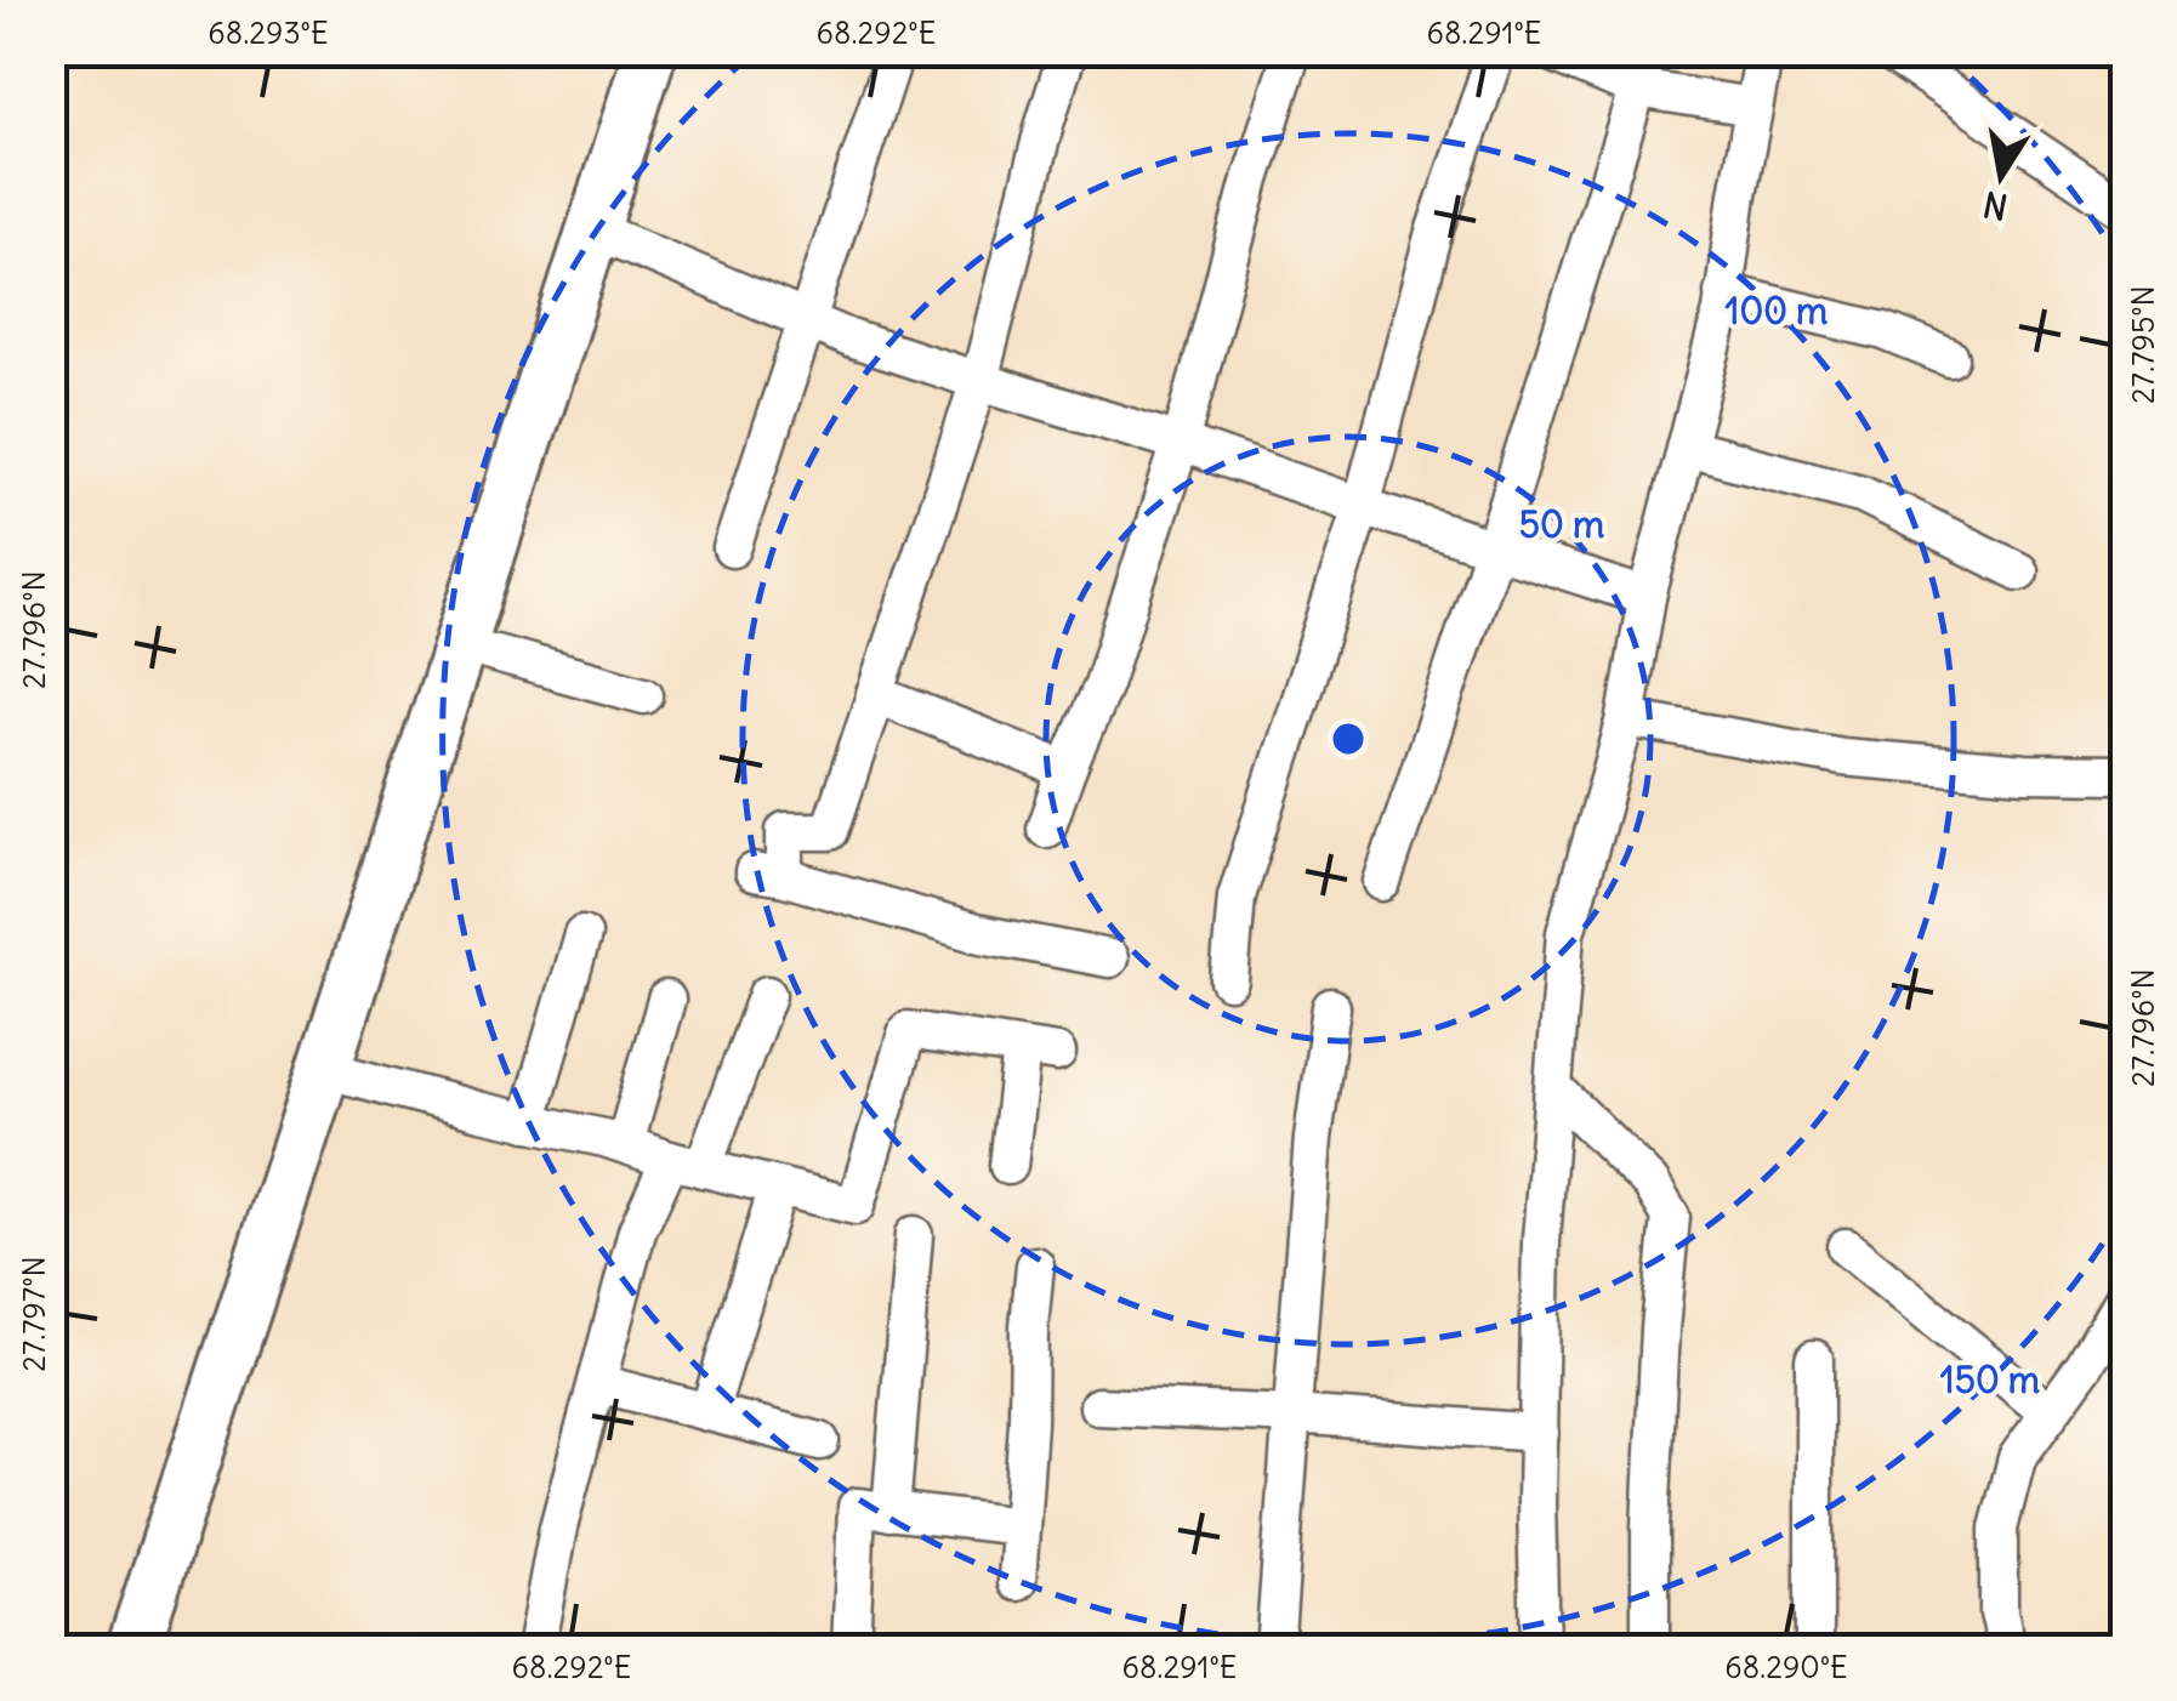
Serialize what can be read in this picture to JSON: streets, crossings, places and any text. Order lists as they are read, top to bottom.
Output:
{
  "north": "bottom",
  "coordinates": [
    "68.293°E",
    "68.292°E",
    "68.291°E",
    "27.795°N",
    "27.796°N",
    "27.797°N",
    "68.290°E"
  ],
  "rings": ["100 m", "50 m", "150 m"]
}
